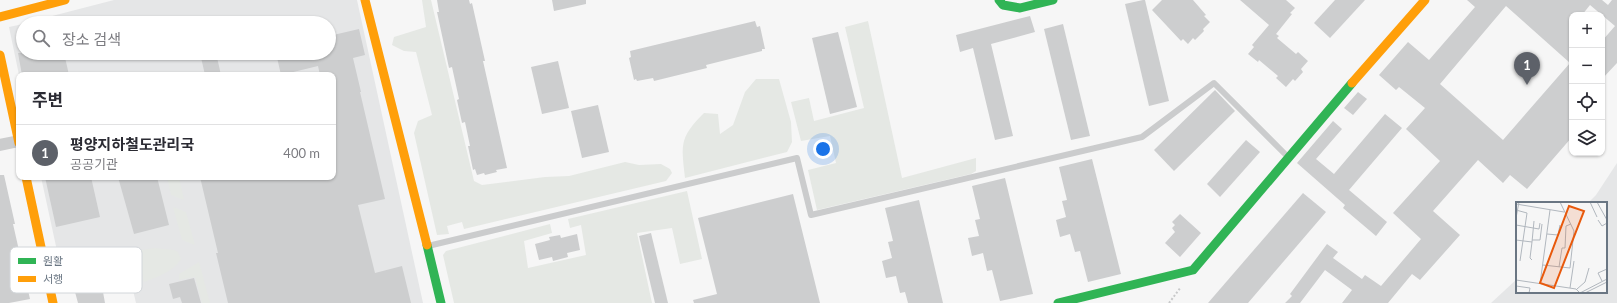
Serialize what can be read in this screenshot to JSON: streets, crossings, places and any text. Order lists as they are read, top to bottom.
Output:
{
  "legend": ["원활", "서행"],
  "page": {
    "map_buttons": ["+", "−"],
    "search": "장소 검색",
    "pins": "1",
    "heading": "주변",
    "list": [
      {
        "mark": "1",
        "name": "평양지하철도관리국",
        "note": "공공기관",
        "value": "400 m"
      }
    ]
  }
}
